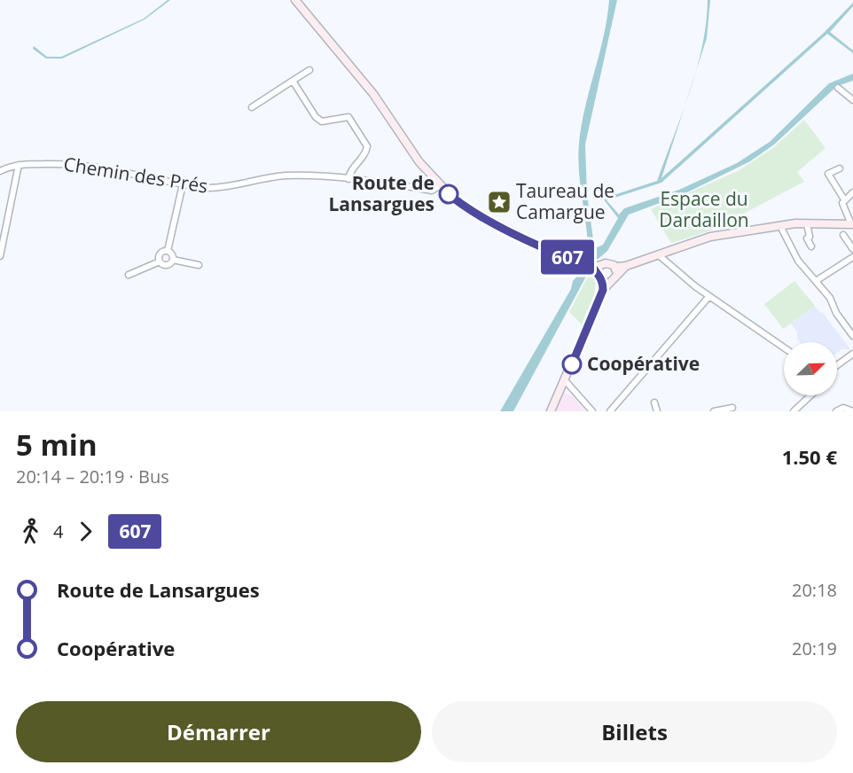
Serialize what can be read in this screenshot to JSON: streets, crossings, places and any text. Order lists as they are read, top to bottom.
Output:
{
  "streets": {
    "street": ["Chemin des Prés"]
  },
  "parks": ["Espace du Dardaillon"],
  "places": {
    "other": ["Route de Lansargues", "Coopérative"],
    "place": ["Taureau de Camargue"]
  },
  "lines": ["bus line 607"],
  "north": "top right",
  "page": {
    "on_map": "607",
    "heading": ["5 min", "20:14 – 20:19 · Bus", "1.50 €"],
    "legs": ["4", "607"],
    "list": [
      {
        "name": "Route de Lansargues",
        "value": "20:18"
      },
      {
        "name": "Coopérative",
        "value": "20:19"
      }
    ],
    "buttons": ["Démarrer", "Billets"]
  }
}
